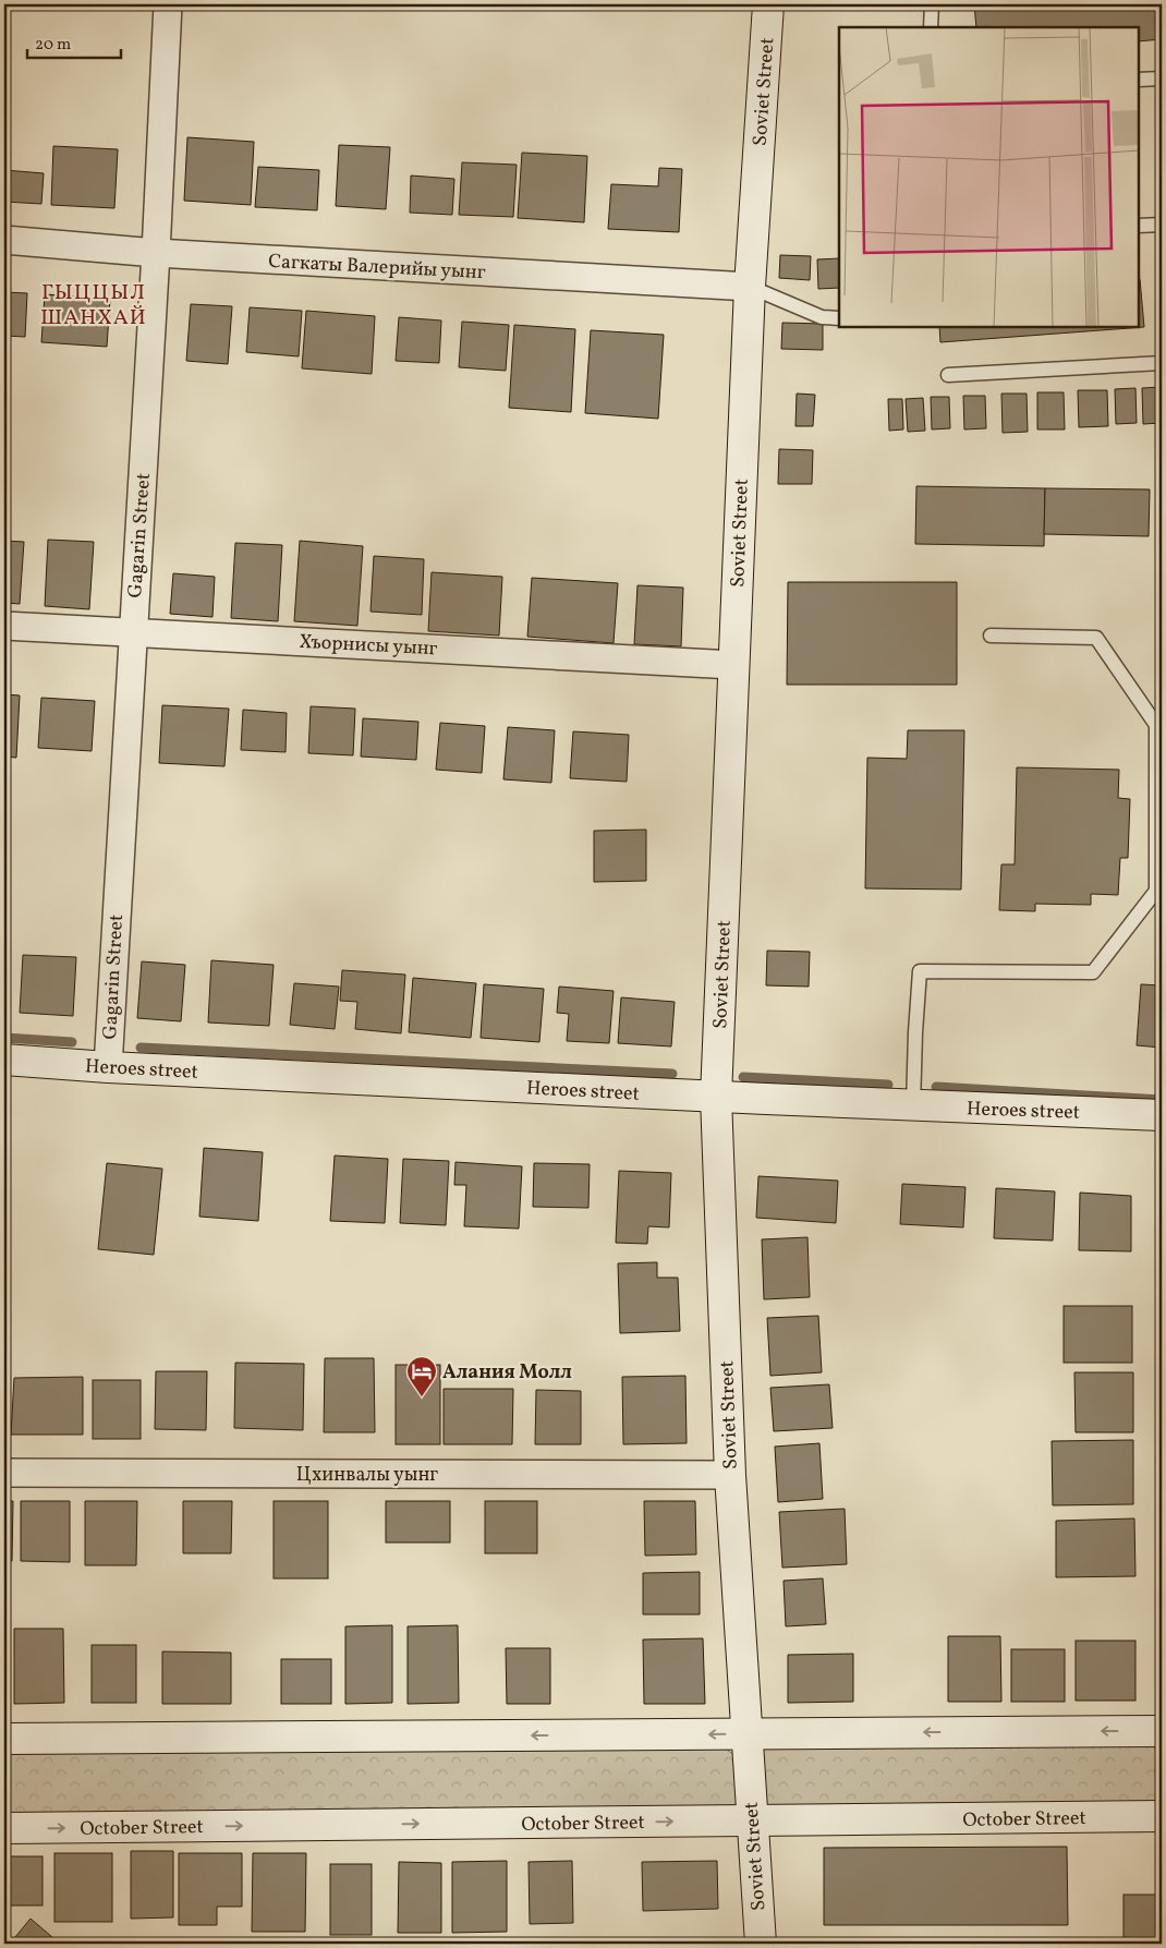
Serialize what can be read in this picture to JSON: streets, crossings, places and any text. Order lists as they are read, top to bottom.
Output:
{
  "streets": {
    "street": [
      "Soviet Street",
      "Сагкаты Валерийы уынг",
      "Gagarin Street",
      "Хъорнисы уынг",
      "Heroes street",
      "Цхинвалы уынг",
      "October Street"
    ]
  },
  "crossings": [
    ["Soviet Street", "Сагкаты Валерийы уынг"],
    ["Soviet Street", "Хъорнисы уынг"],
    ["Soviet Street", "Heroes street"],
    ["Soviet Street", "Цхинвалы уынг"],
    ["Soviet Street", "October Street"],
    ["Сагкаты Валерийы уынг", "Gagarin Street"],
    ["Gagarin Street", "Хъорнисы уынг"],
    ["Gagarin Street", "Heroes street"]
  ],
  "districts": ["ГЫЦЦЫЛ ШАНХАЙ"],
  "places": {
    "hotel": ["Алания Молл"]
  },
  "scale_bar": "20 m"
}
